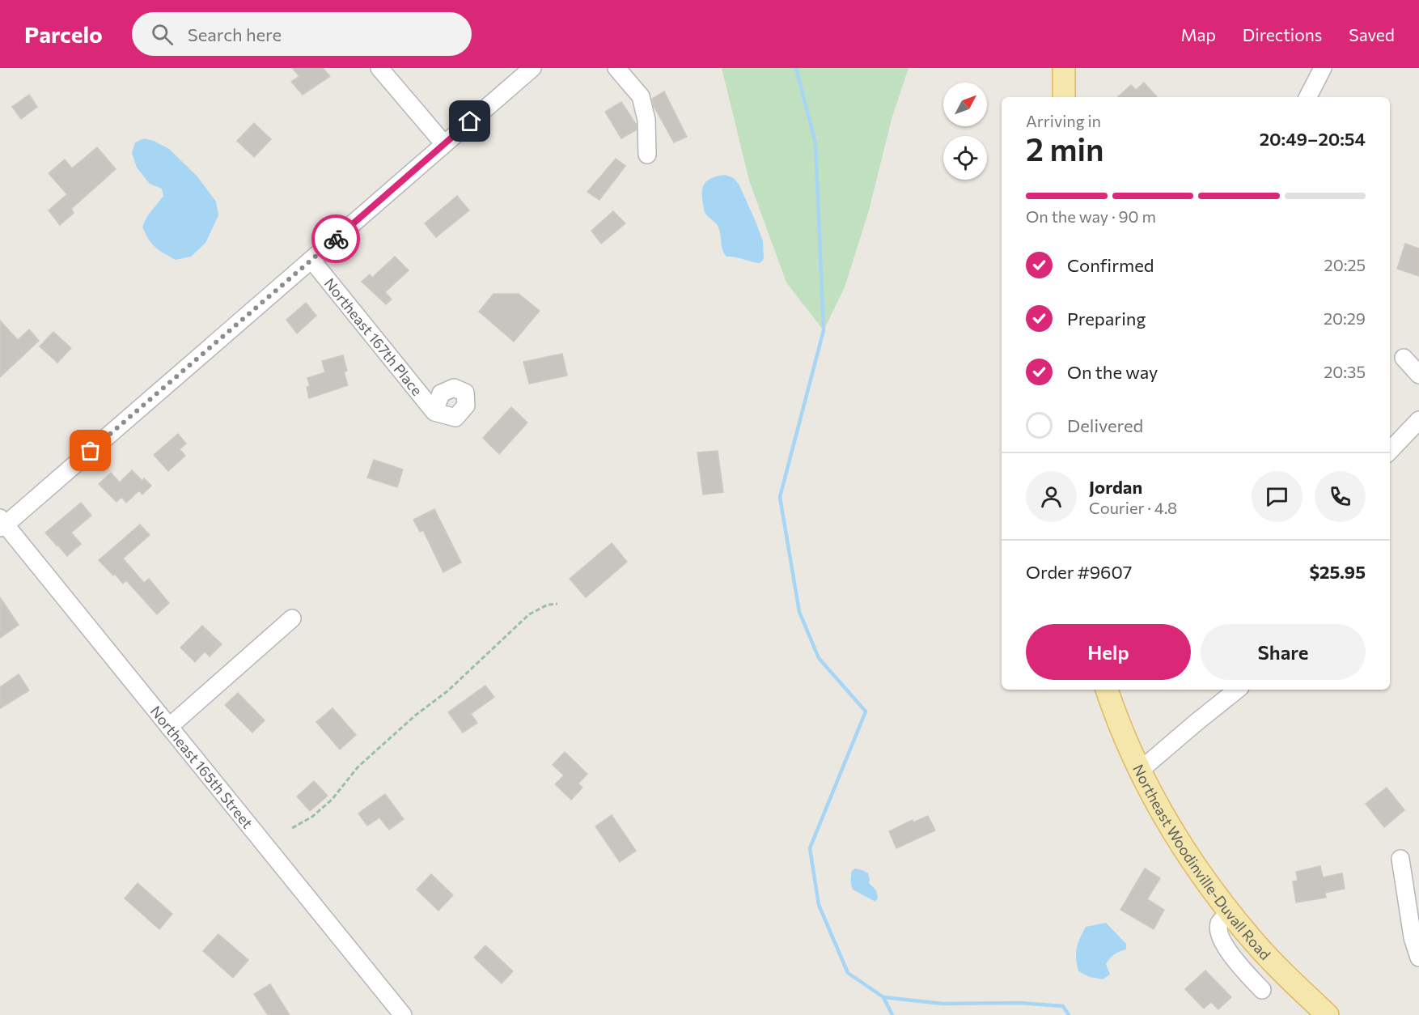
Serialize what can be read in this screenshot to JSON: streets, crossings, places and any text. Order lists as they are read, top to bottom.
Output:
{
  "streets": {
    "main road": ["Northeast Woodinville-Duvall Road"],
    "street": ["Northeast 167th Place", "Northeast 165th Street"]
  },
  "north": "top right",
  "page": {
    "header": "Parcelo",
    "search": "Search here",
    "nav": ["Map", "Directions", "Saved"],
    "heading": ["2 min", "Arriving in", "20:49–20:54"],
    "panel": [
      "Jordan",
      "Courier · 4.8",
      "Order #9607",
      "$25.95"
    ],
    "bar": "On the way · 90 m",
    "list": [
      ["Confirmed", "20:25"],
      ["Preparing", "20:29"],
      ["On the way", "20:35"],
      "Delivered"
    ],
    "buttons": ["Help", "Share"]
  }
}
